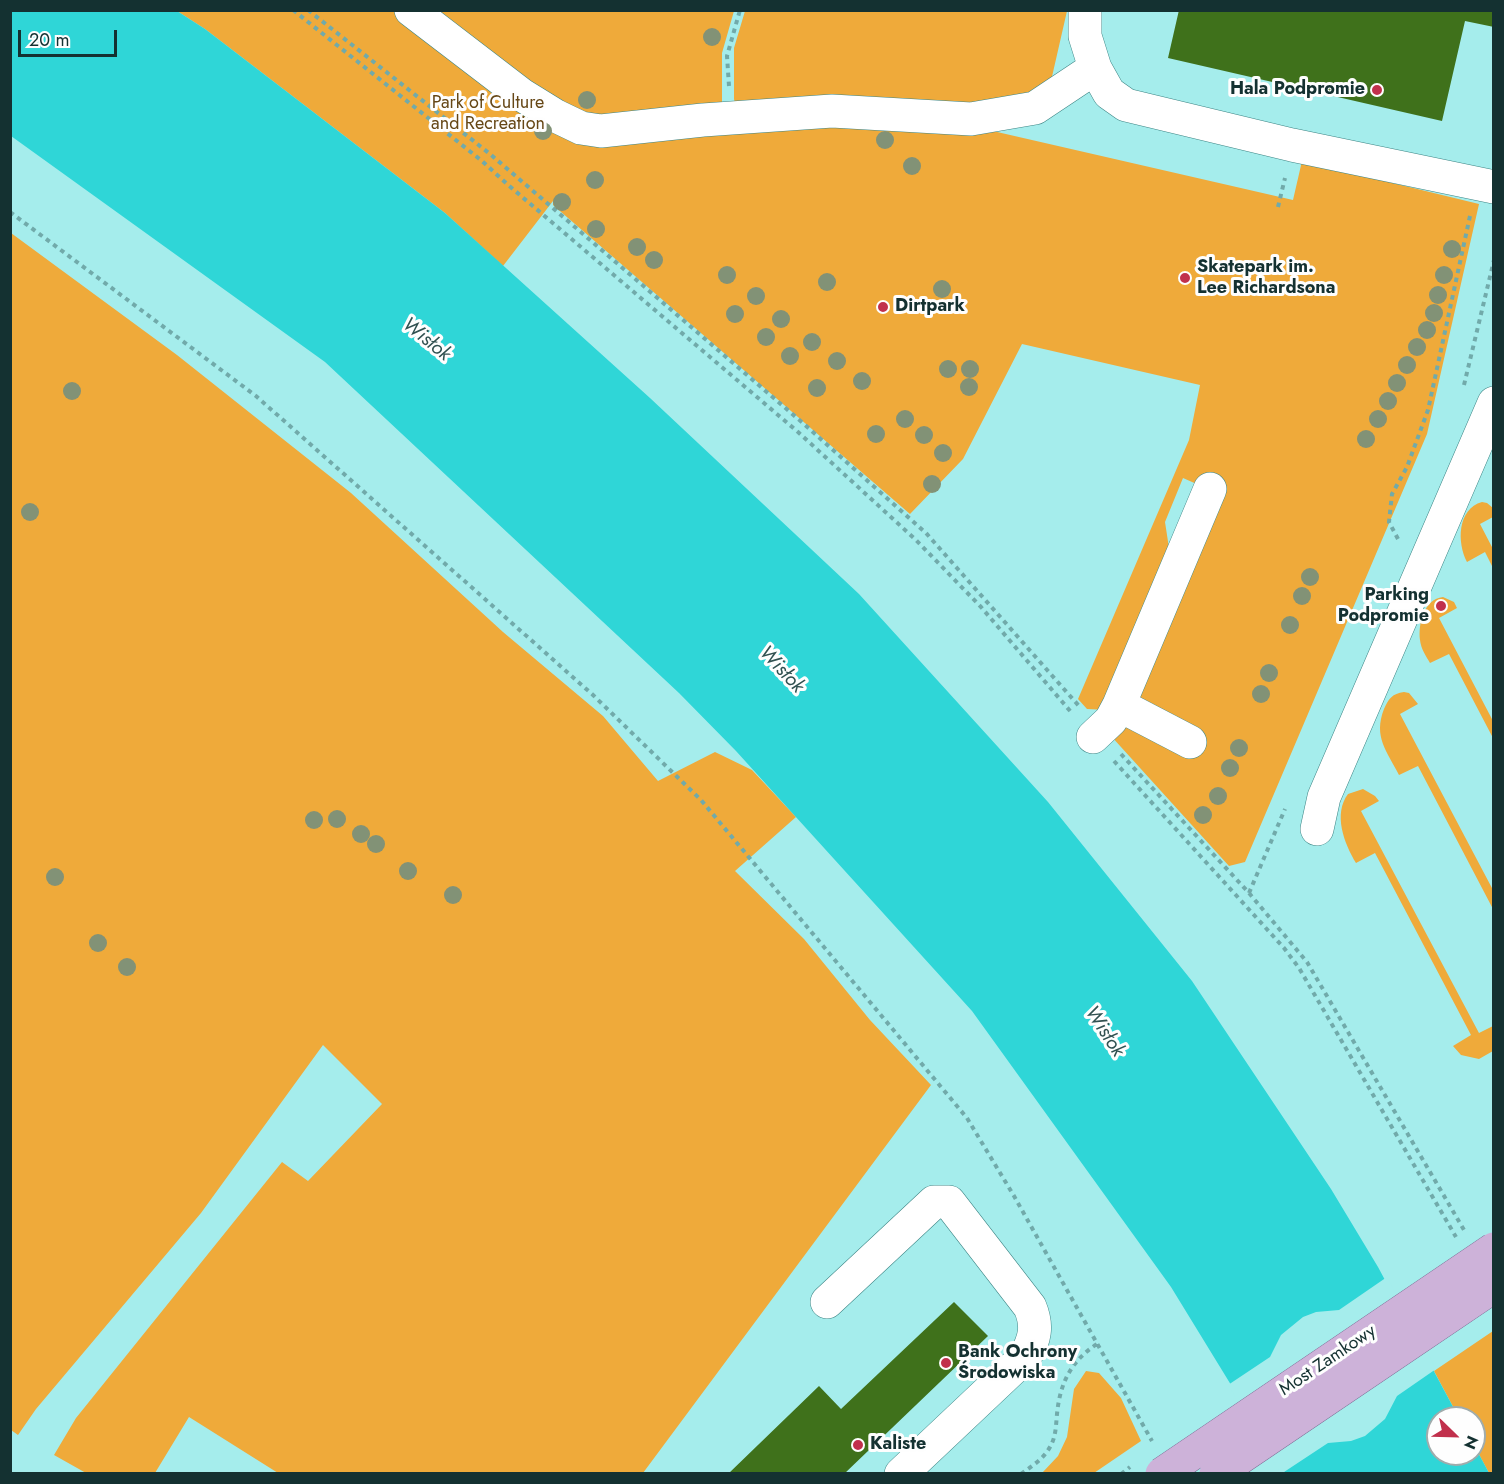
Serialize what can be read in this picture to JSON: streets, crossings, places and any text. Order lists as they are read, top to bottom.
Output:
{
  "streets": {
    "main road": ["Most Zamkowy"]
  },
  "water": ["Wisłok"],
  "parks": ["Park of Culture and Recreation"],
  "places": [
    "Hala Podpromie",
    "Skatepark im. Lee Richardsona",
    "Dirtpark",
    "Parking Podpromie",
    "Bank Ochrony Środowiska",
    "Kaliste"
  ],
  "scale_bar": "20 m",
  "north": "bottom right"
}
